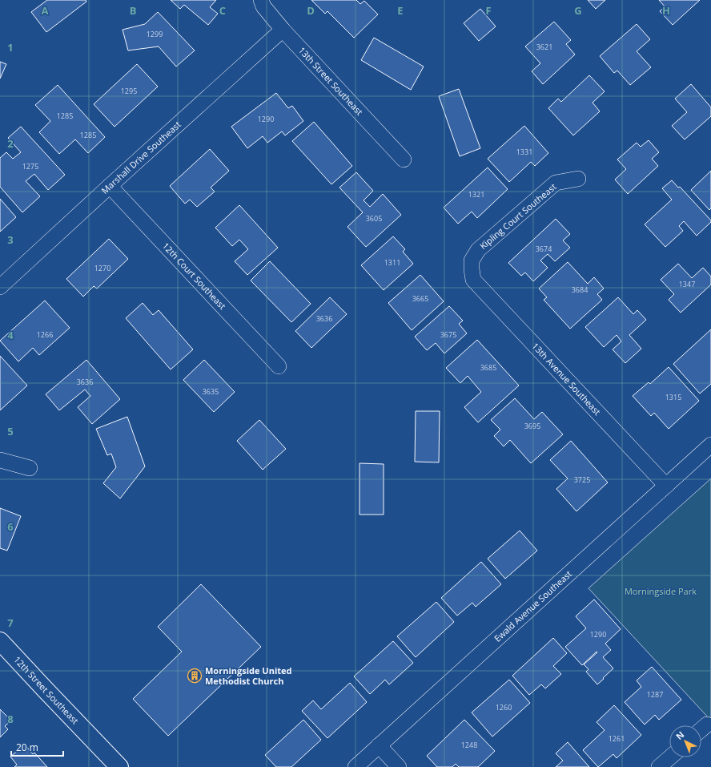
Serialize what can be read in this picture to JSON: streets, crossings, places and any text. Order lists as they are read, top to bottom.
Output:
{
  "streets": {
    "main road": ["12th Street Southeast"],
    "street": [
      "13th Street Southeast",
      "Marshall Drive Southeast",
      "Kipling Court Southeast",
      "12th Court Southeast",
      "13th Avenue Southeast",
      "Ewald Avenue Southeast"
    ]
  },
  "crossings": [
    ["13th Street Southeast", "Marshall Drive Southeast"],
    ["Marshall Drive Southeast", "12th Court Southeast"],
    ["Kipling Court Southeast", "13th Avenue Southeast"],
    ["13th Avenue Southeast", "Ewald Avenue Southeast"]
  ],
  "parks": ["Morningside Park"],
  "places": {
    "building": ["Morningside United Methodist Church"]
  },
  "house_numbers": [
    "1299",
    "3621",
    "1295",
    "1285",
    "1290",
    "1285",
    "1331",
    "1275",
    "1321",
    "3605",
    "3674",
    "1311",
    "1270",
    "1347",
    "3684",
    "3665",
    "3636",
    "1266",
    "3675",
    "3685",
    "3636",
    "3635",
    "1315",
    "3695",
    "3725",
    "1290",
    "1287",
    "1260",
    "1261",
    "1248"
  ],
  "scale_bar": "20 m",
  "north": "top left",
  "grid": {
    "columns": [
      "A",
      "B",
      "C",
      "D",
      "E",
      "F",
      "G",
      "H"
    ],
    "rows": [
      "1",
      "2",
      "3",
      "4",
      "5",
      "6",
      "7",
      "8"
    ]
  }
}
